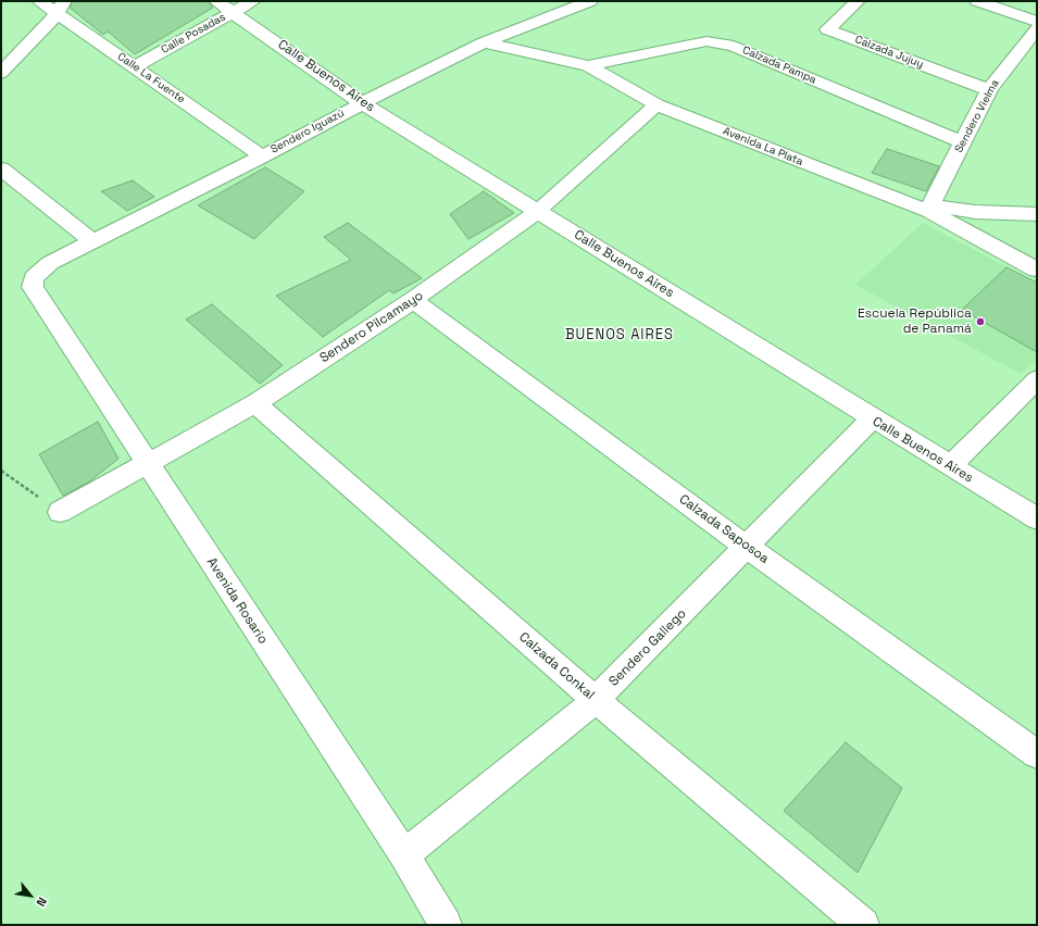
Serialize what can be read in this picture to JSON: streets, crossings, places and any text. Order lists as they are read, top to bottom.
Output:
{
  "streets": {
    "street": [
      "Calle Posadas",
      "Calzada Jujuy",
      "Calzada Pampa",
      "Calle Buenos Aires",
      "Calle La Fuente",
      "Sendero Vielma",
      "Sendero Iguazú",
      "Avenida La Plata",
      "Sendero Pilcamayo",
      "Calzada Saposoa",
      "Avenida Rosario",
      "Sendero Gallego",
      "Calzada Conkal"
    ]
  },
  "crossings": [
    ["Calle Posadas", "Calle Buenos Aires"],
    ["Calle Posadas", "Calle La Fuente"],
    ["Calzada Jujuy", "Sendero Vielma"],
    ["Calzada Pampa", "Sendero Vielma"],
    ["Calzada Pampa", "Avenida La Plata"],
    ["Calle Buenos Aires", "Sendero Iguazú"],
    ["Calle Buenos Aires", "Sendero Pilcamayo"],
    ["Calle Buenos Aires", "Sendero Gallego"],
    ["Calle La Fuente", "Sendero Iguazú"],
    ["Sendero Vielma", "Avenida La Plata"],
    ["Sendero Iguazú", "Avenida La Plata"],
    ["Sendero Iguazú", "Avenida Rosario"],
    ["Avenida La Plata", "Sendero Pilcamayo"],
    ["Sendero Pilcamayo", "Calzada Saposoa"],
    ["Sendero Pilcamayo", "Avenida Rosario"],
    ["Sendero Pilcamayo", "Calzada Conkal"],
    ["Calzada Saposoa", "Sendero Gallego"],
    ["Avenida Rosario", "Sendero Gallego"],
    ["Sendero Gallego", "Calzada Conkal"]
  ],
  "districts": ["BUENOS AIRES"],
  "places": ["Escuela República de Panamá"],
  "north": "bottom right"
}
